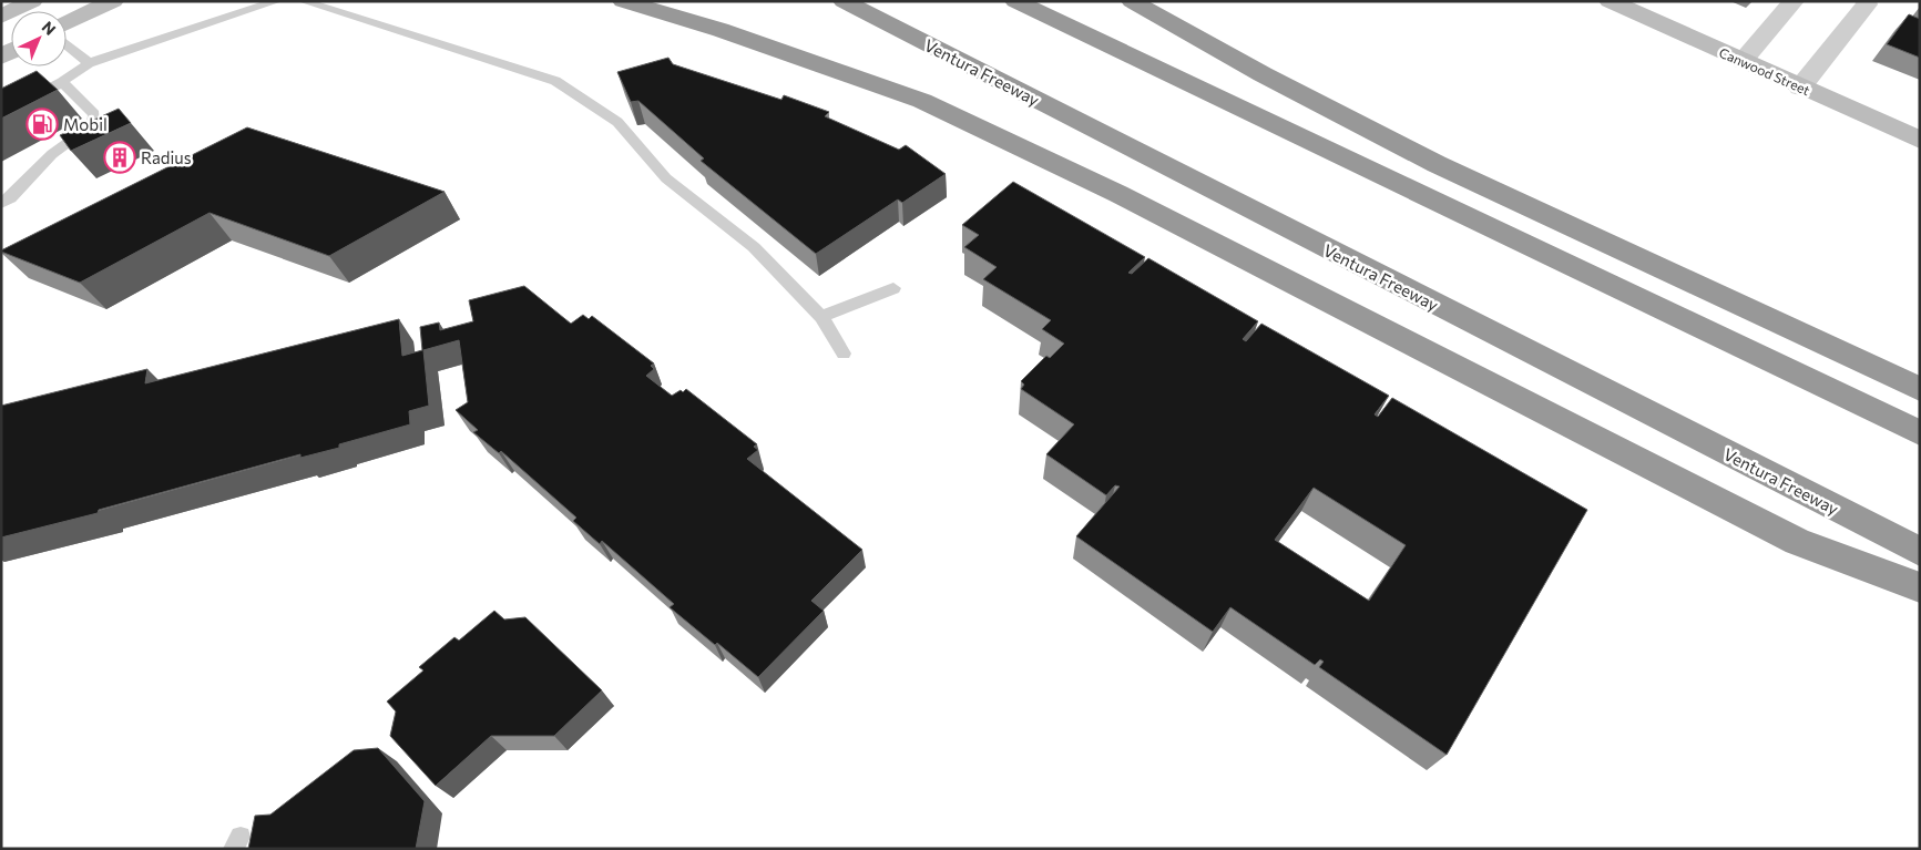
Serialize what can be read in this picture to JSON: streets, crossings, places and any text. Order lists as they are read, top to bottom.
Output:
{
  "streets": {
    "highway": ["Ventura Freeway"],
    "street": ["Canwood Street"]
  },
  "places": {
    "fuel station": ["Mobil"],
    "building": ["Radius"]
  },
  "north": "top right"
}
